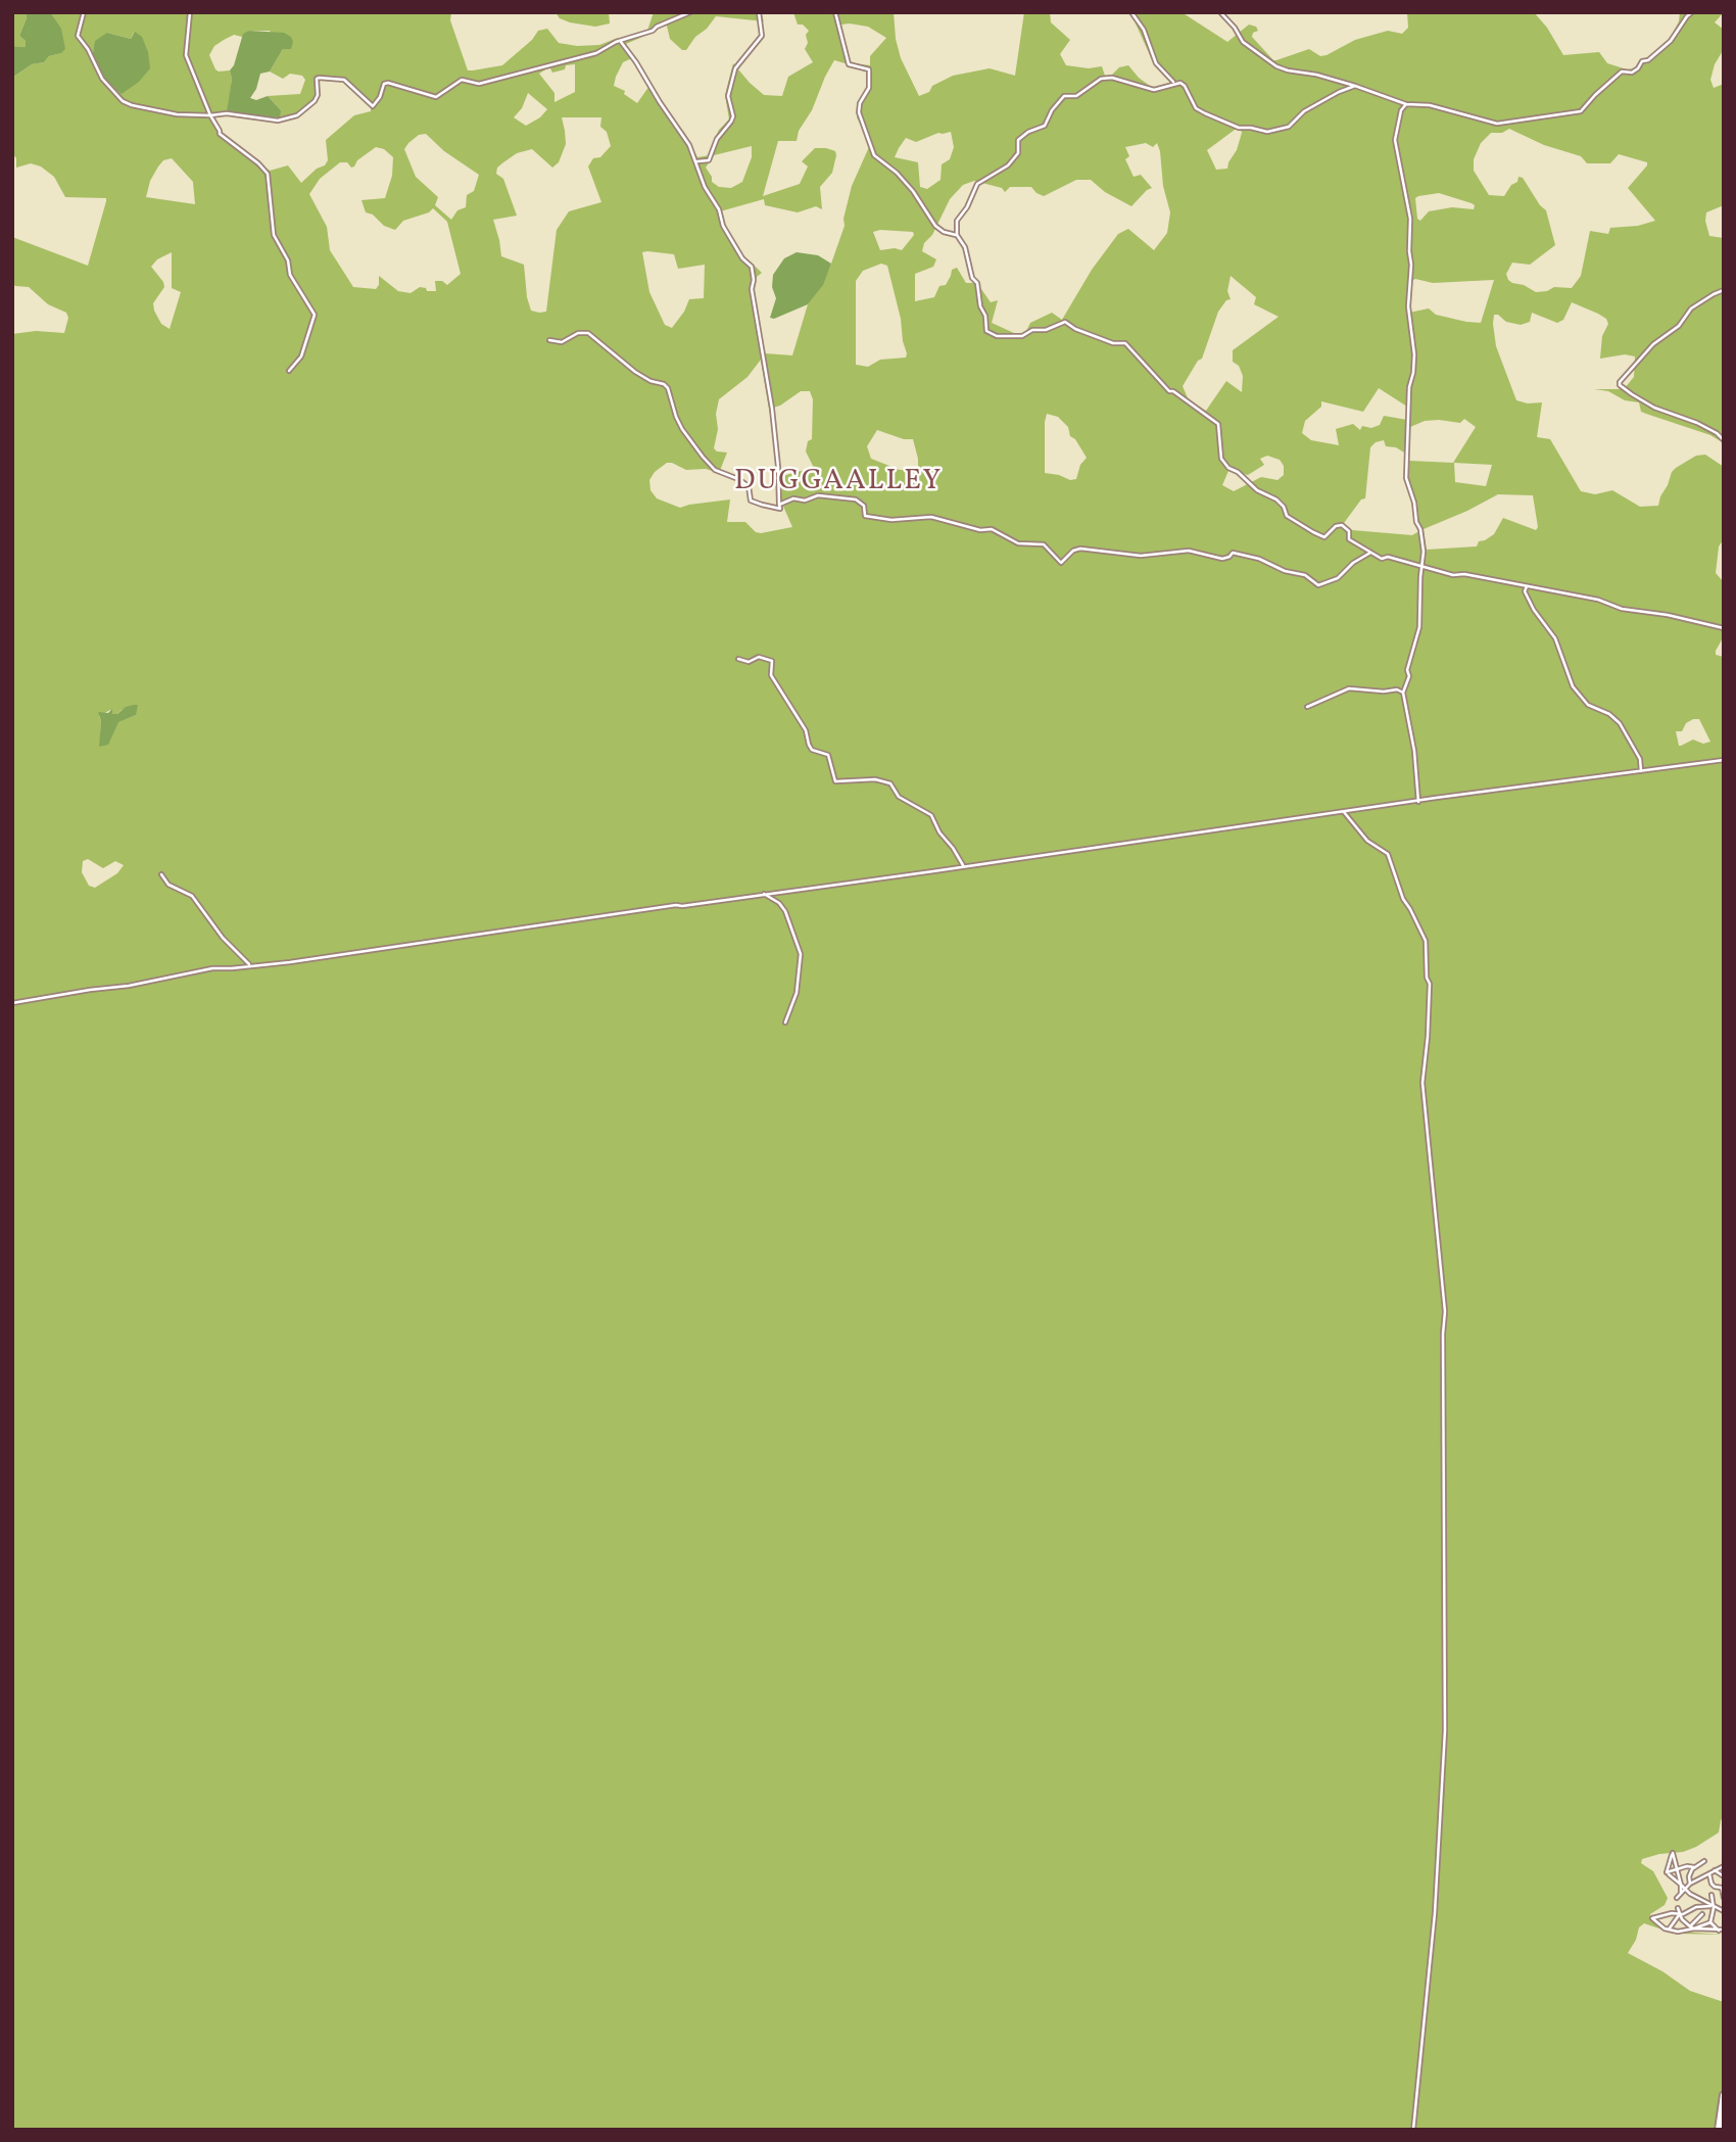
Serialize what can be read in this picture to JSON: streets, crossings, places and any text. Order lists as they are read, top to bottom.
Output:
{
  "districts": ["DUGGAALLEY"]
}
